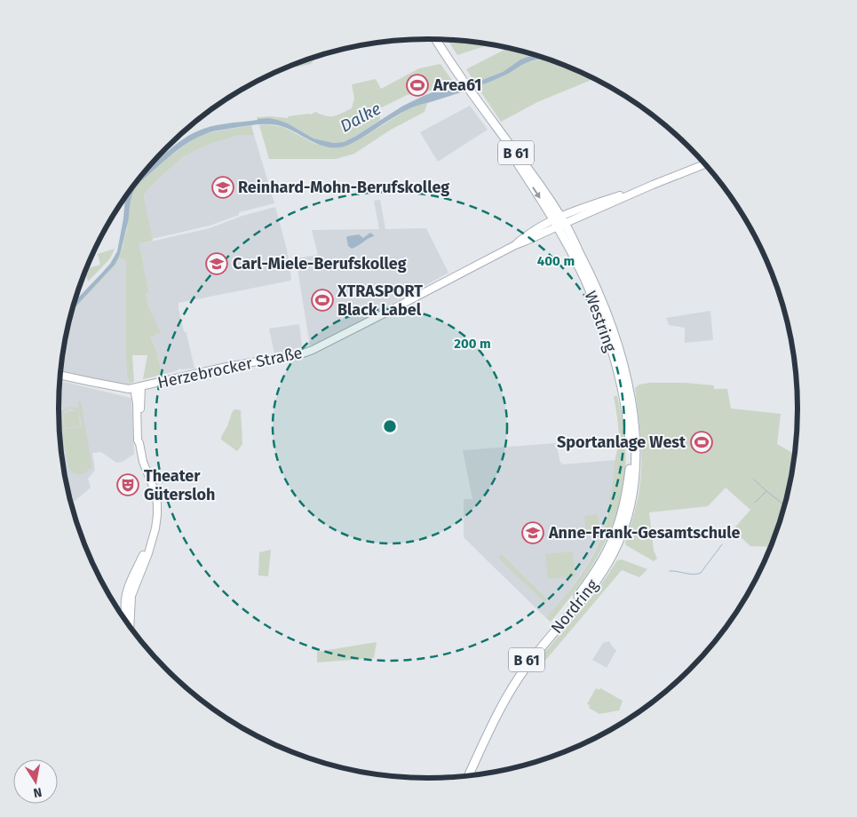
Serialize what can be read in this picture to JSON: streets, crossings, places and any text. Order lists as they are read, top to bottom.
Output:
{
  "streets": {
    "main road": ["B 61", "Westring", "Nordring"],
    "street": ["Herzebrocker Straße"]
  },
  "crossings": [
    ["Westring", "Herzebrocker Straße"],
    ["Westring", "Nordring"]
  ],
  "water": ["Dalke"],
  "places": {
    "sports": ["Area61", "XTRASPORT Black Label", "Sportanlage West"],
    "school or university": ["Reinhard-Mohn-Berufskolleg", "Carl-Miele-Berufskolleg", "Anne-Frank-Gesamtschule"],
    "theatre": ["Theater Gütersloh"]
  },
  "north": "bottom",
  "rings": ["400 m", "200 m"]
}
